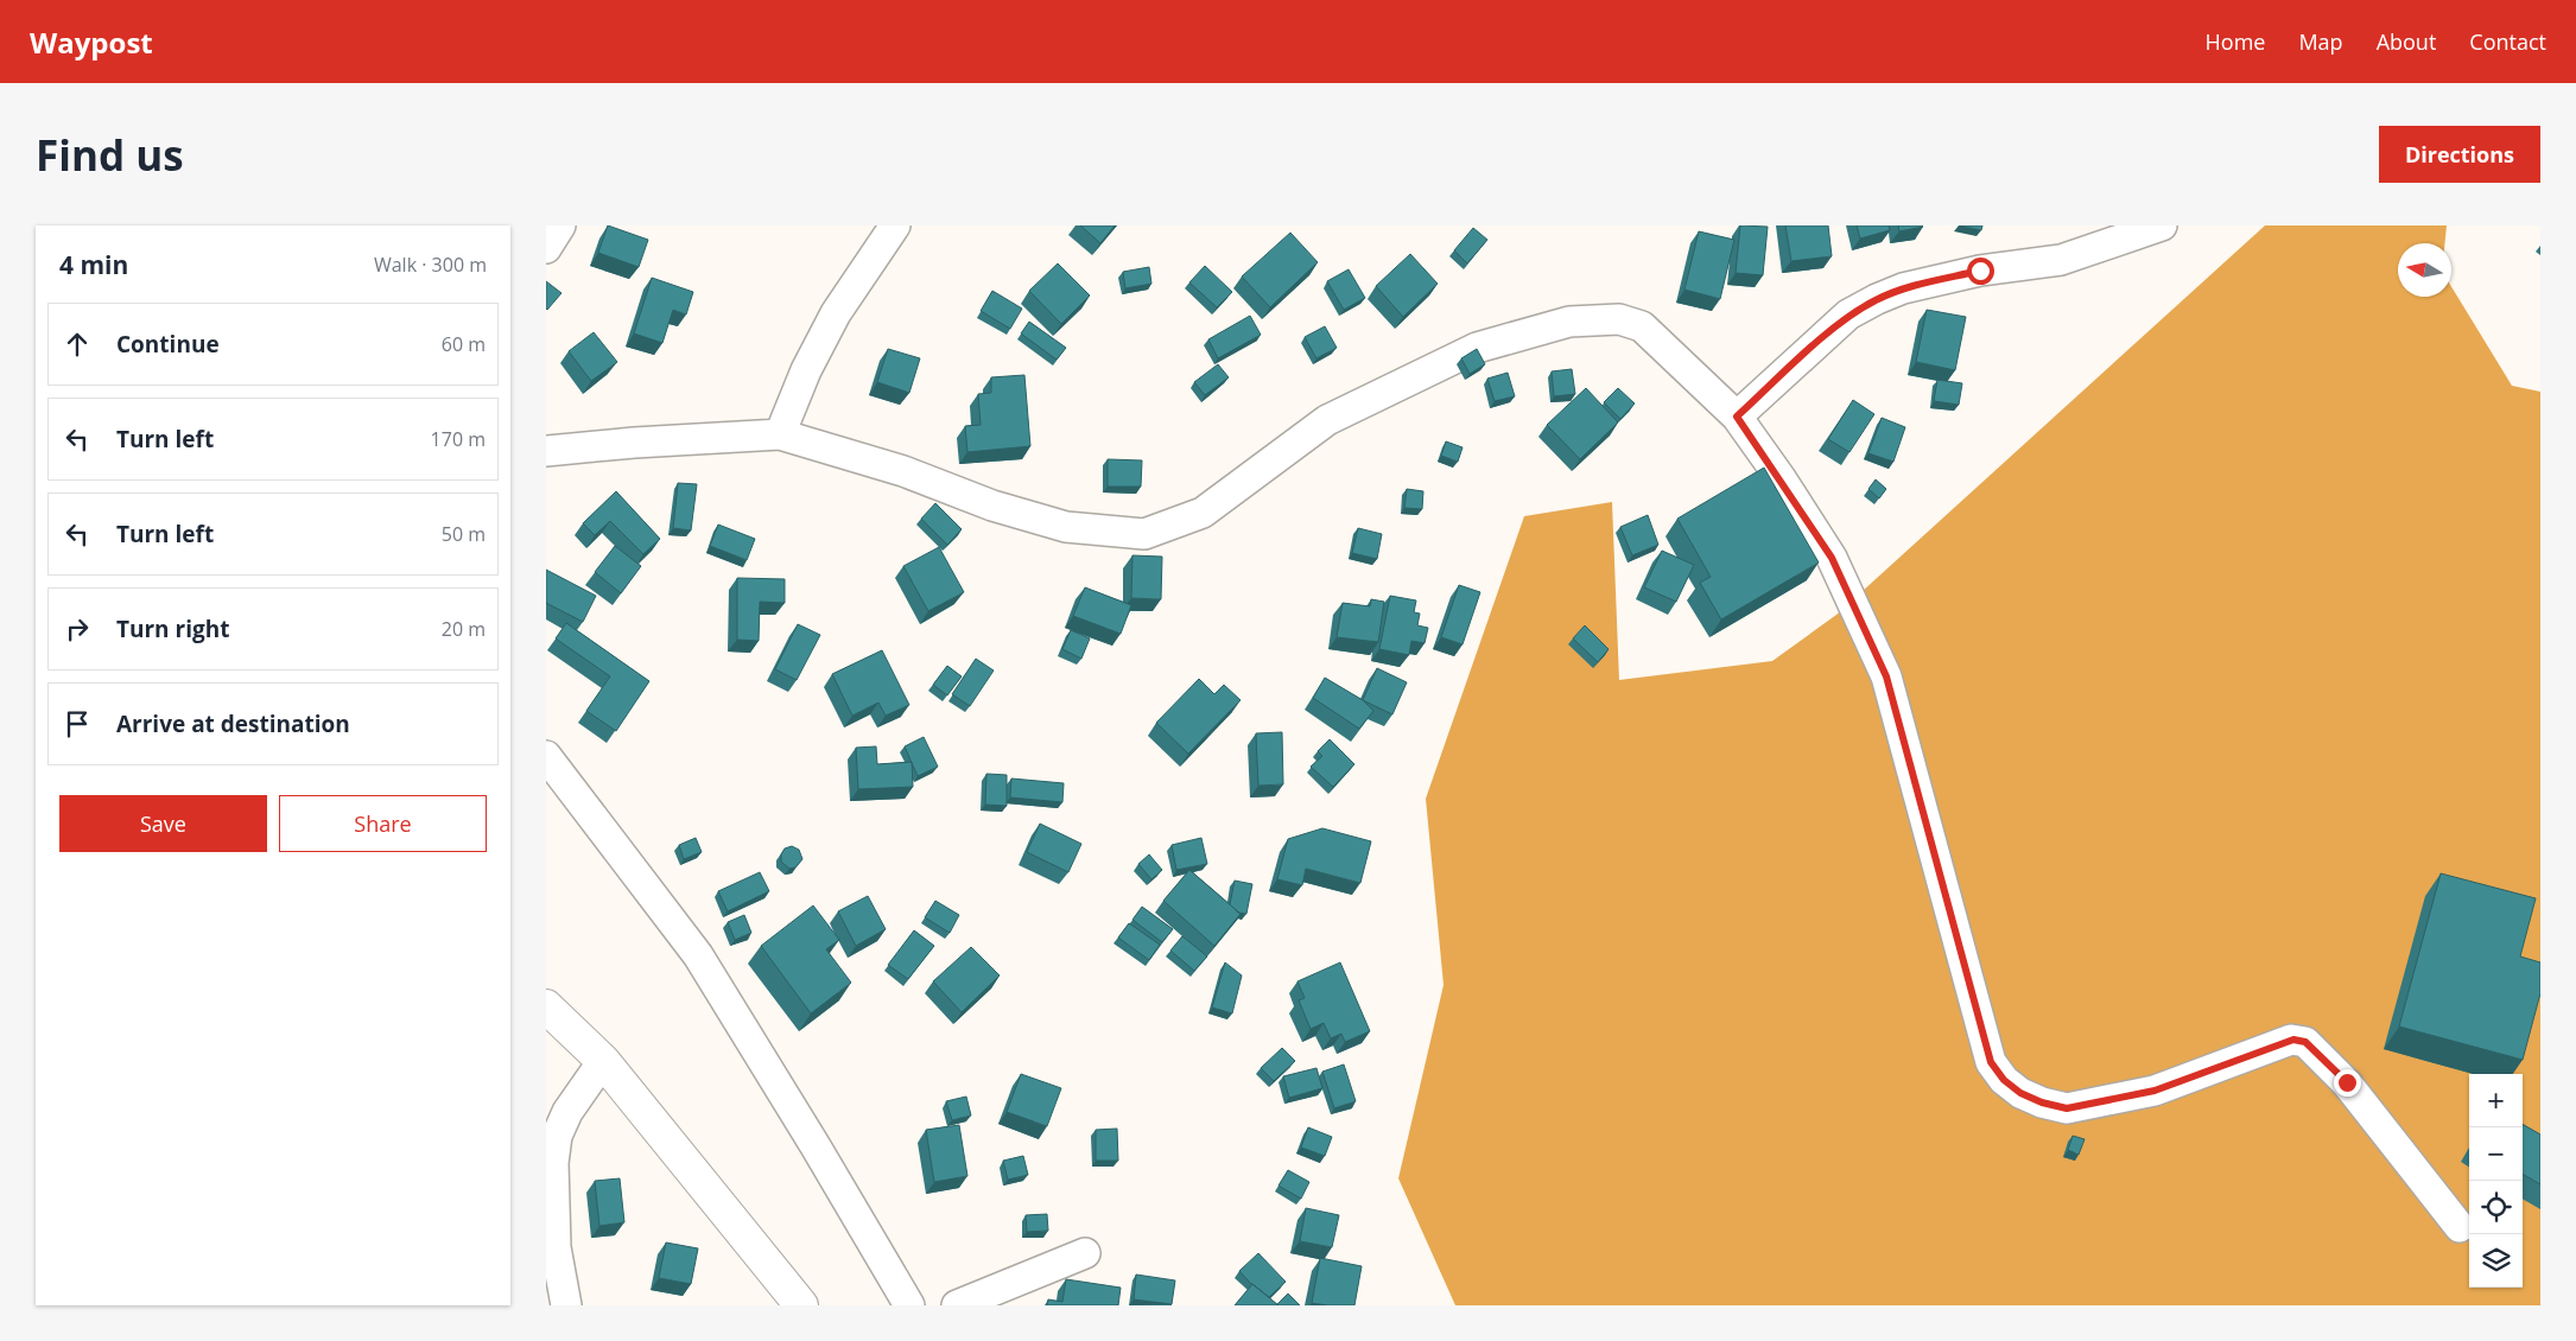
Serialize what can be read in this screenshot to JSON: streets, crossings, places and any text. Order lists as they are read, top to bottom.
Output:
{
  "north": "left",
  "page": {
    "header": "Waypost",
    "nav": [
      "Home",
      "Map",
      "About",
      "Contact"
    ],
    "buttons": [
      "Directions",
      ["Save", "Share"]
    ],
    "title": "Find us",
    "heading": ["4 min", "Walk · 300 m"],
    "list": [
      ["Continue", "60 m"],
      ["Turn left", "170 m"],
      ["Turn left", "50 m"],
      ["Turn right", "20 m"],
      "Arrive at destination"
    ],
    "map_buttons": ["+", "−"]
  }
}
